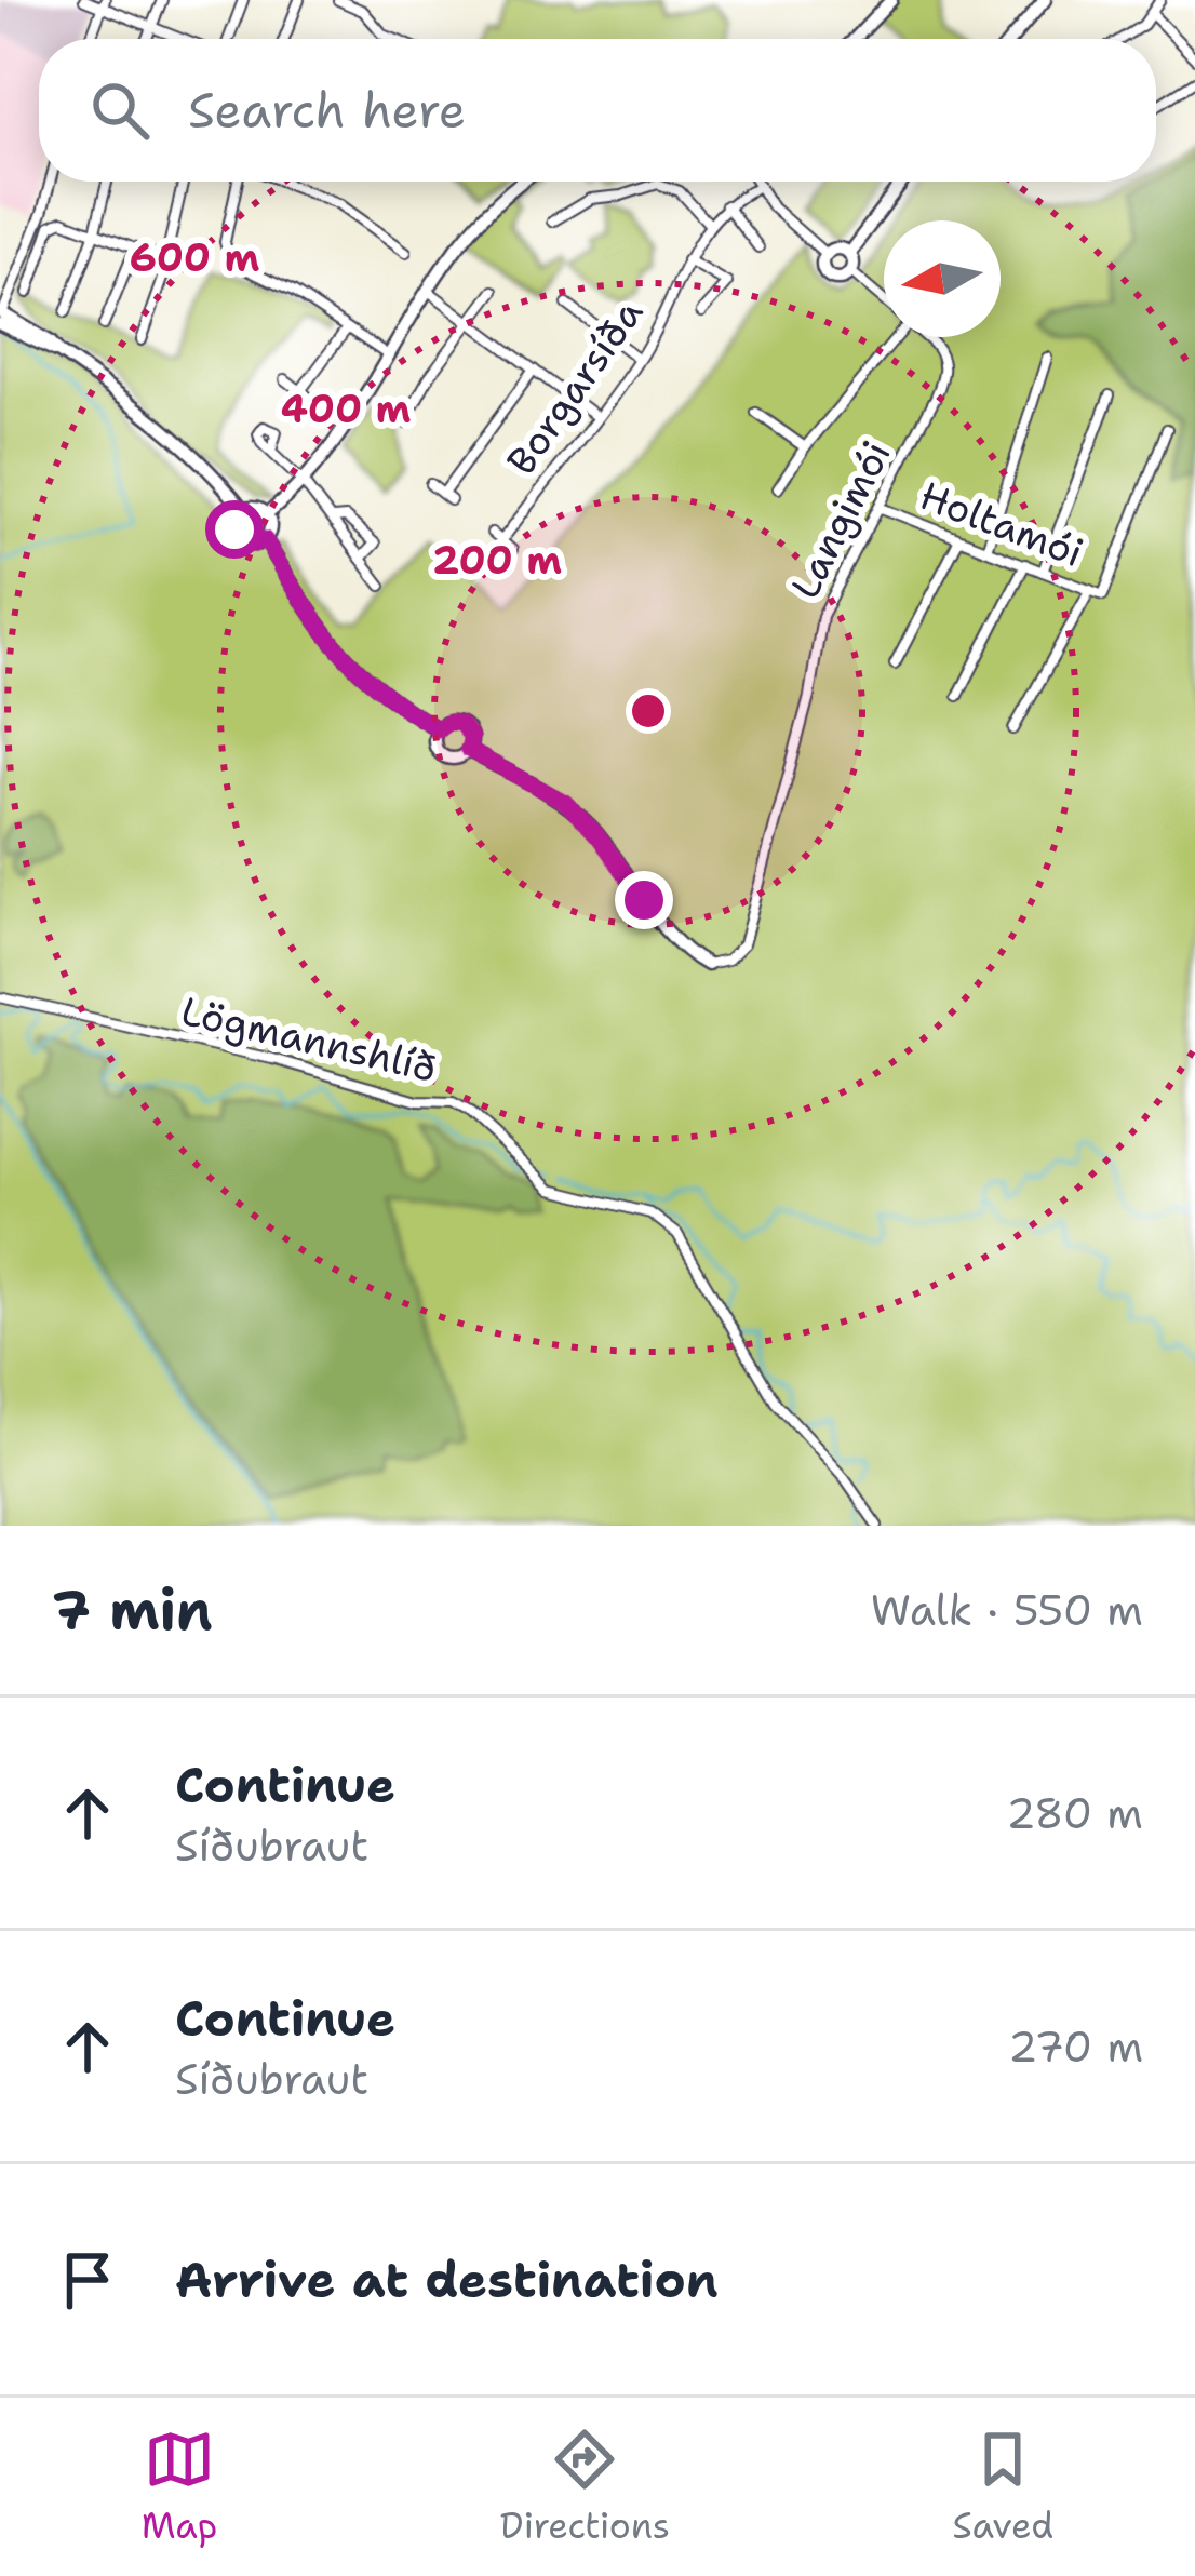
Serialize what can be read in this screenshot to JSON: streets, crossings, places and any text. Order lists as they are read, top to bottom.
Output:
{
  "streets": {
    "street": [
      "Borgarsíða",
      "Langimói",
      "Holtamói",
      "Lögmannshlíð"
    ]
  },
  "crossings": [
    ["Langimói", "Holtamói"]
  ],
  "north": "left",
  "page": {
    "search": "Search here",
    "heading": ["7 min", "Walk · 550 m"],
    "list": [
      ["Continue", "Síðubraut", "280 m"],
      ["Continue", "Síðubraut", "270 m"],
      "Arrive at destination"
    ],
    "nav": ["Map", "Directions", "Saved"]
  },
  "rings": ["600 m", "400 m", "200 m"]
}
